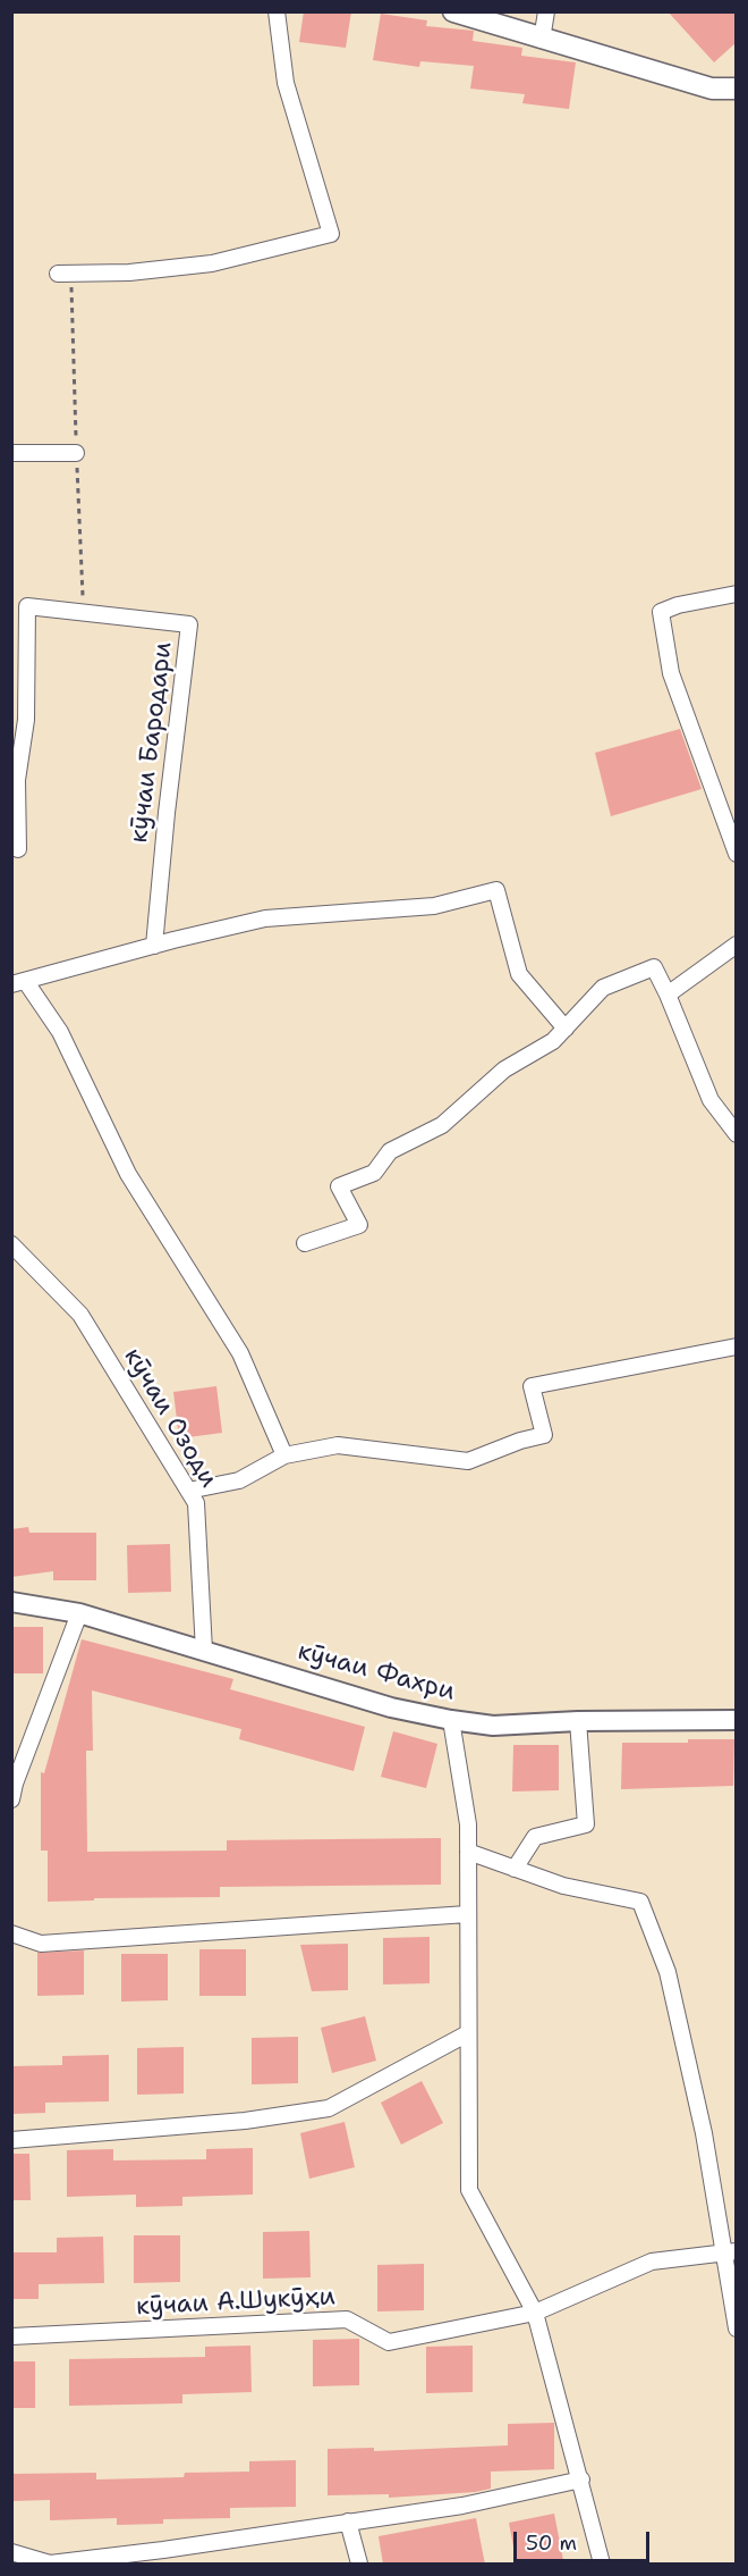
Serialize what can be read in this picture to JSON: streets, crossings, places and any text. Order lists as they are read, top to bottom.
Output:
{
  "streets": {
    "street": [
      "кӯчаи Бародари",
      "кӯчаи Озоди",
      "кӯчаи Фахри",
      "кӯчаи А.Шукӯҳи"
    ]
  },
  "crossings": [
    ["кӯчаи Озоди", "кӯчаи Фахри"]
  ],
  "scale_bar": "50 m"
}
